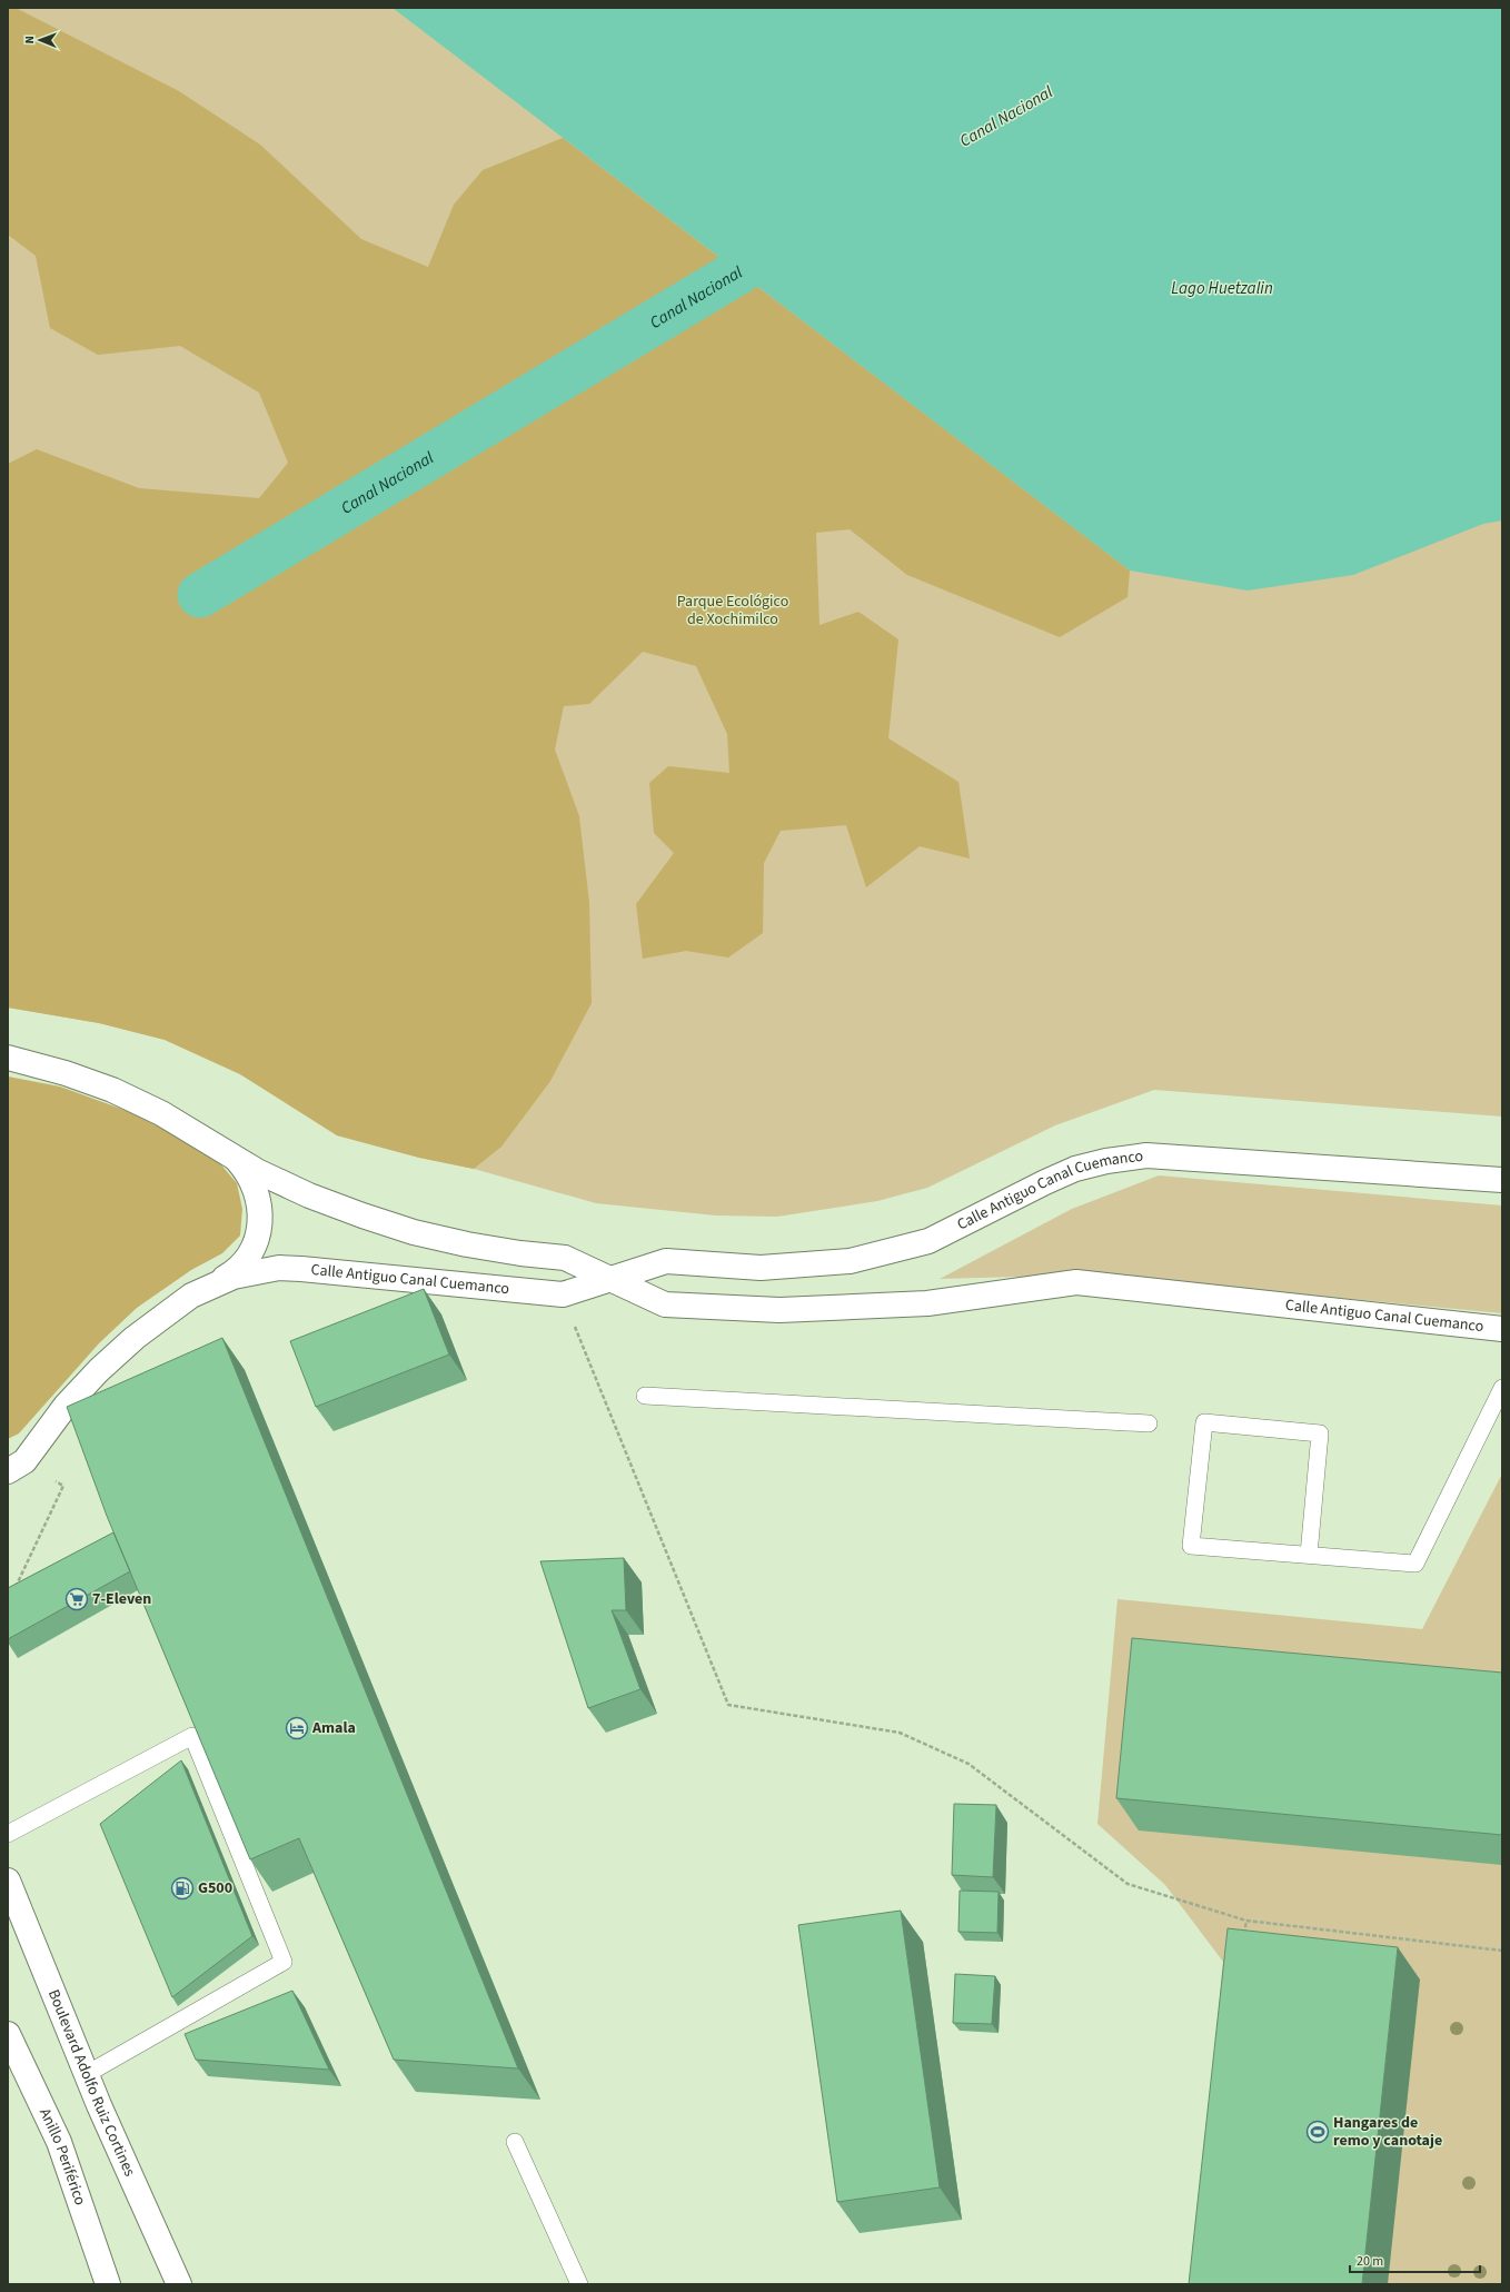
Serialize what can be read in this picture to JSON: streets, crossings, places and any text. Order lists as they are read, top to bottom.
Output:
{
  "streets": {
    "main road": ["Calle Antiguo Canal Cuemanco", "Boulevard Adolfo Ruiz Cortines", "Anillo Periférico"]
  },
  "water": ["Canal Nacional", "Lago Huetzalin"],
  "parks": ["Parque Ecológico de Xochimilco"],
  "places": {
    "supermarket": ["7-Eleven"],
    "hotel": ["Amala"],
    "fuel station": ["G500"],
    "sports": ["Hangares de remo y canotaje"]
  },
  "scale_bar": "20 m",
  "north": "left"
}
